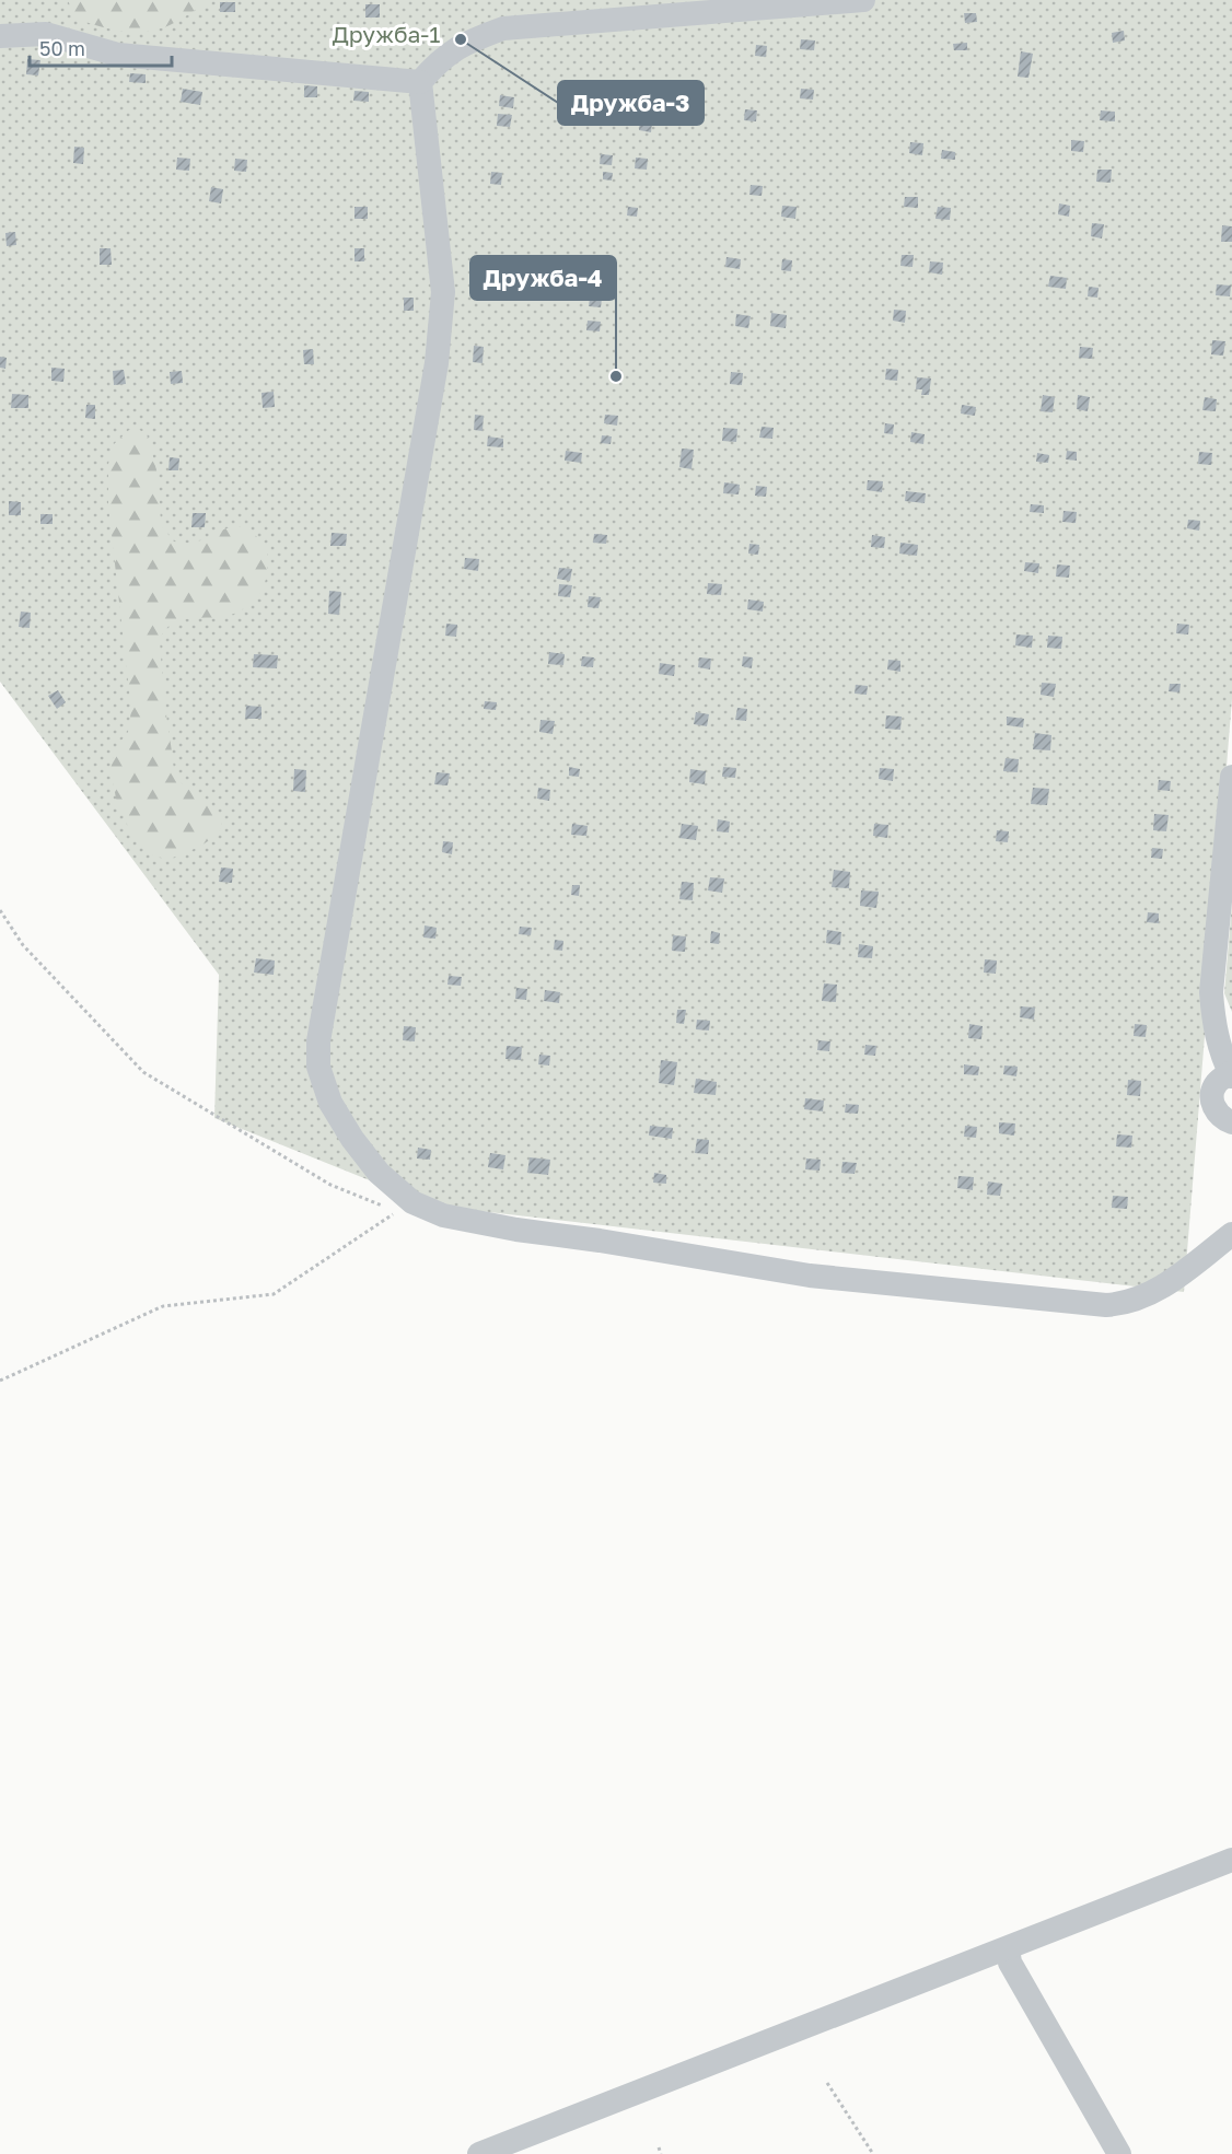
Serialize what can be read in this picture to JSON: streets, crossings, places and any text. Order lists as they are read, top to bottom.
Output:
{
  "parks": ["Дружба-1"],
  "places": ["Дружба-3", "Дружба-4"],
  "scale_bar": "50 m"
}
